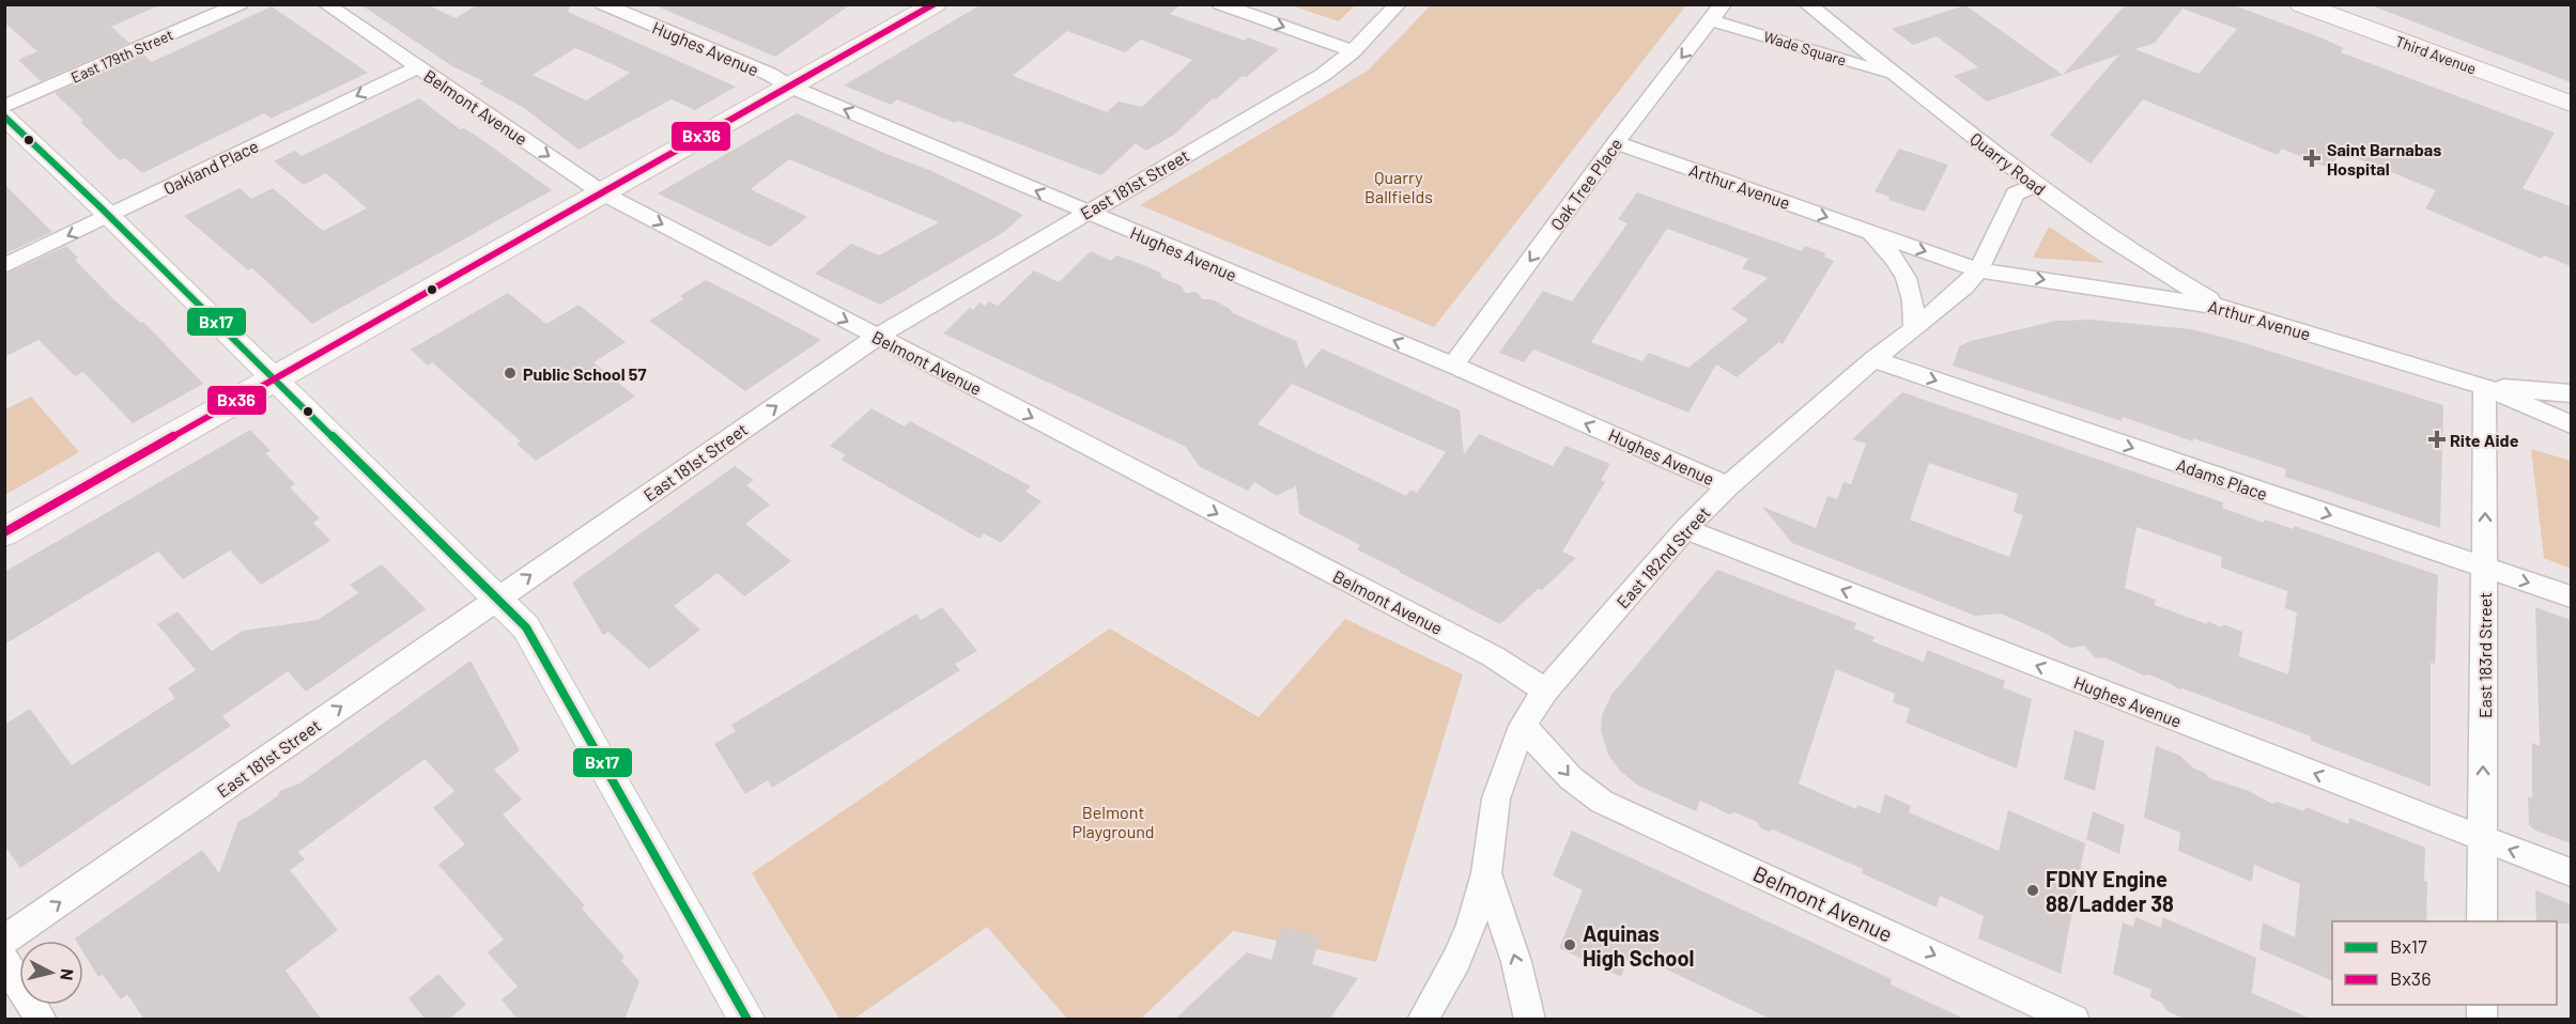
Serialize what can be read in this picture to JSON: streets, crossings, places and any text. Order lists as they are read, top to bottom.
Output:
{
  "streets": {
    "main road": ["Third Avenue"],
    "street": [
      "Hughes Avenue",
      "Wade Square",
      "East 179th Street",
      "Belmont Avenue",
      "Quarry Road",
      "Oakland Place",
      "East 181st Street",
      "Oak Tree Place",
      "Arthur Avenue",
      "Adams Place",
      "East 182nd Street",
      "East 183rd Street"
    ]
  },
  "crossings": [
    ["Hughes Avenue", "East 181st Street"],
    ["Hughes Avenue", "Oak Tree Place"],
    ["Hughes Avenue", "East 182nd Street"],
    ["Hughes Avenue", "East 183rd Street"],
    ["Wade Square", "Quarry Road"],
    ["Wade Square", "Oak Tree Place"],
    ["Belmont Avenue", "Oakland Place"],
    ["Belmont Avenue", "East 181st Street"],
    ["Belmont Avenue", "East 182nd Street"],
    ["Quarry Road", "Arthur Avenue"],
    ["Quarry Road", "East 182nd Street"],
    ["Oak Tree Place", "Arthur Avenue"],
    ["Arthur Avenue", "East 182nd Street"],
    ["Arthur Avenue", "East 183rd Street"],
    ["Adams Place", "East 182nd Street"],
    ["Adams Place", "East 183rd Street"]
  ],
  "one_way": [
    "Hughes Avenue",
    "Belmont Avenue",
    "Oakland Place",
    "East 181st Street",
    "Oak Tree Place",
    "Arthur Avenue",
    "Adams Place",
    "East 183rd Street"
  ],
  "parks": ["Quarry Ballfields", "Belmont Playground"],
  "places": {
    "health": ["Saint Barnabas Hospital", "Rite Aide"],
    "other": ["Public School 57", "FDNY Engine 88/Ladder 38", "Aquinas High School"]
  },
  "lines": ["transit line Bx36", "transit line Bx17"],
  "legend": ["Bx17", "Bx36"],
  "north": "right"
}
